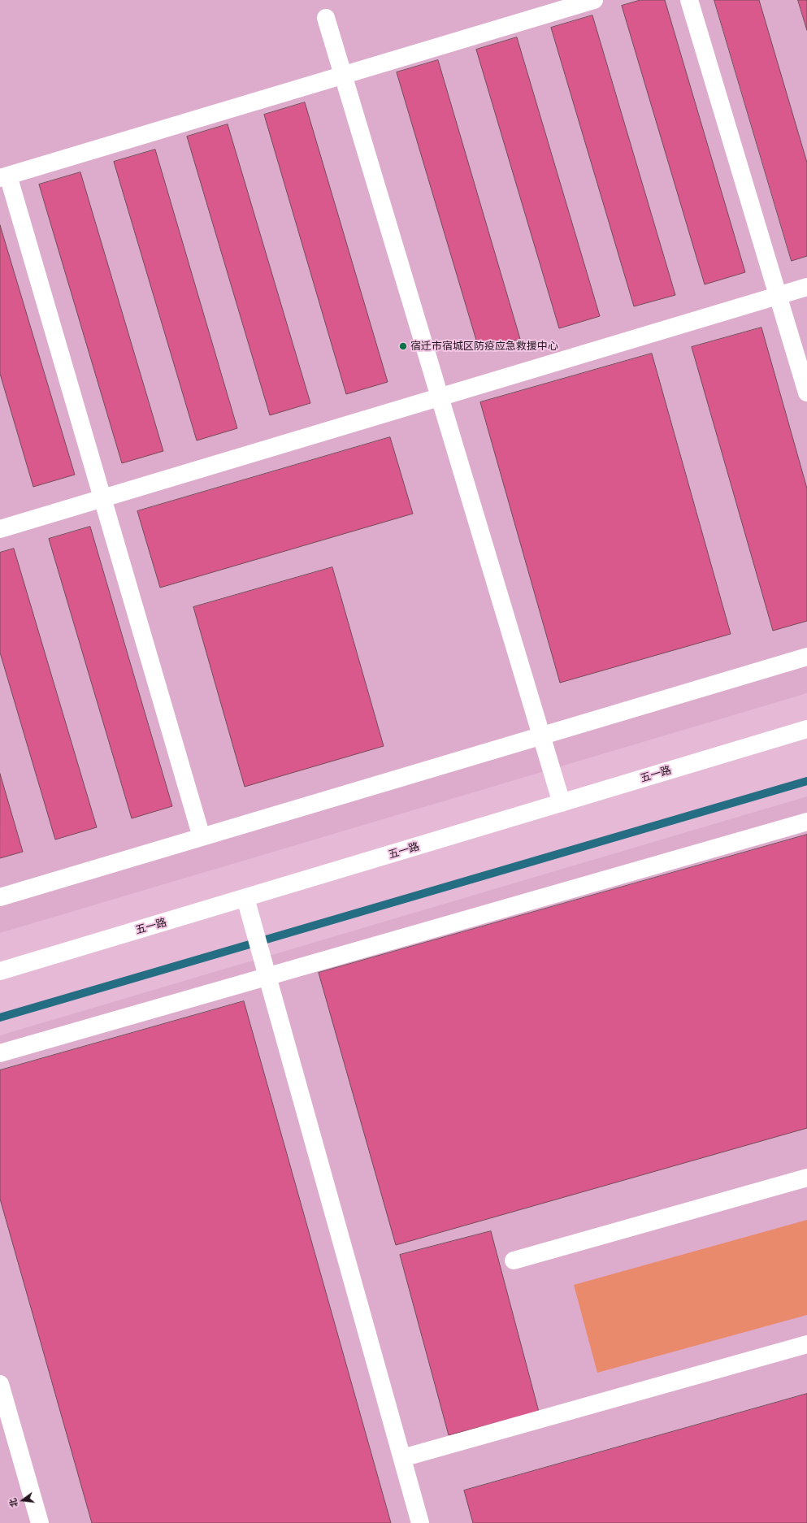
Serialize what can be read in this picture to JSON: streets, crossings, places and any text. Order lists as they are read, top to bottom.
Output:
{
  "streets": {
    "street": ["五一路"]
  },
  "places": ["宿迁市宿城区防疫应急救援中心"],
  "north": "left"
}
